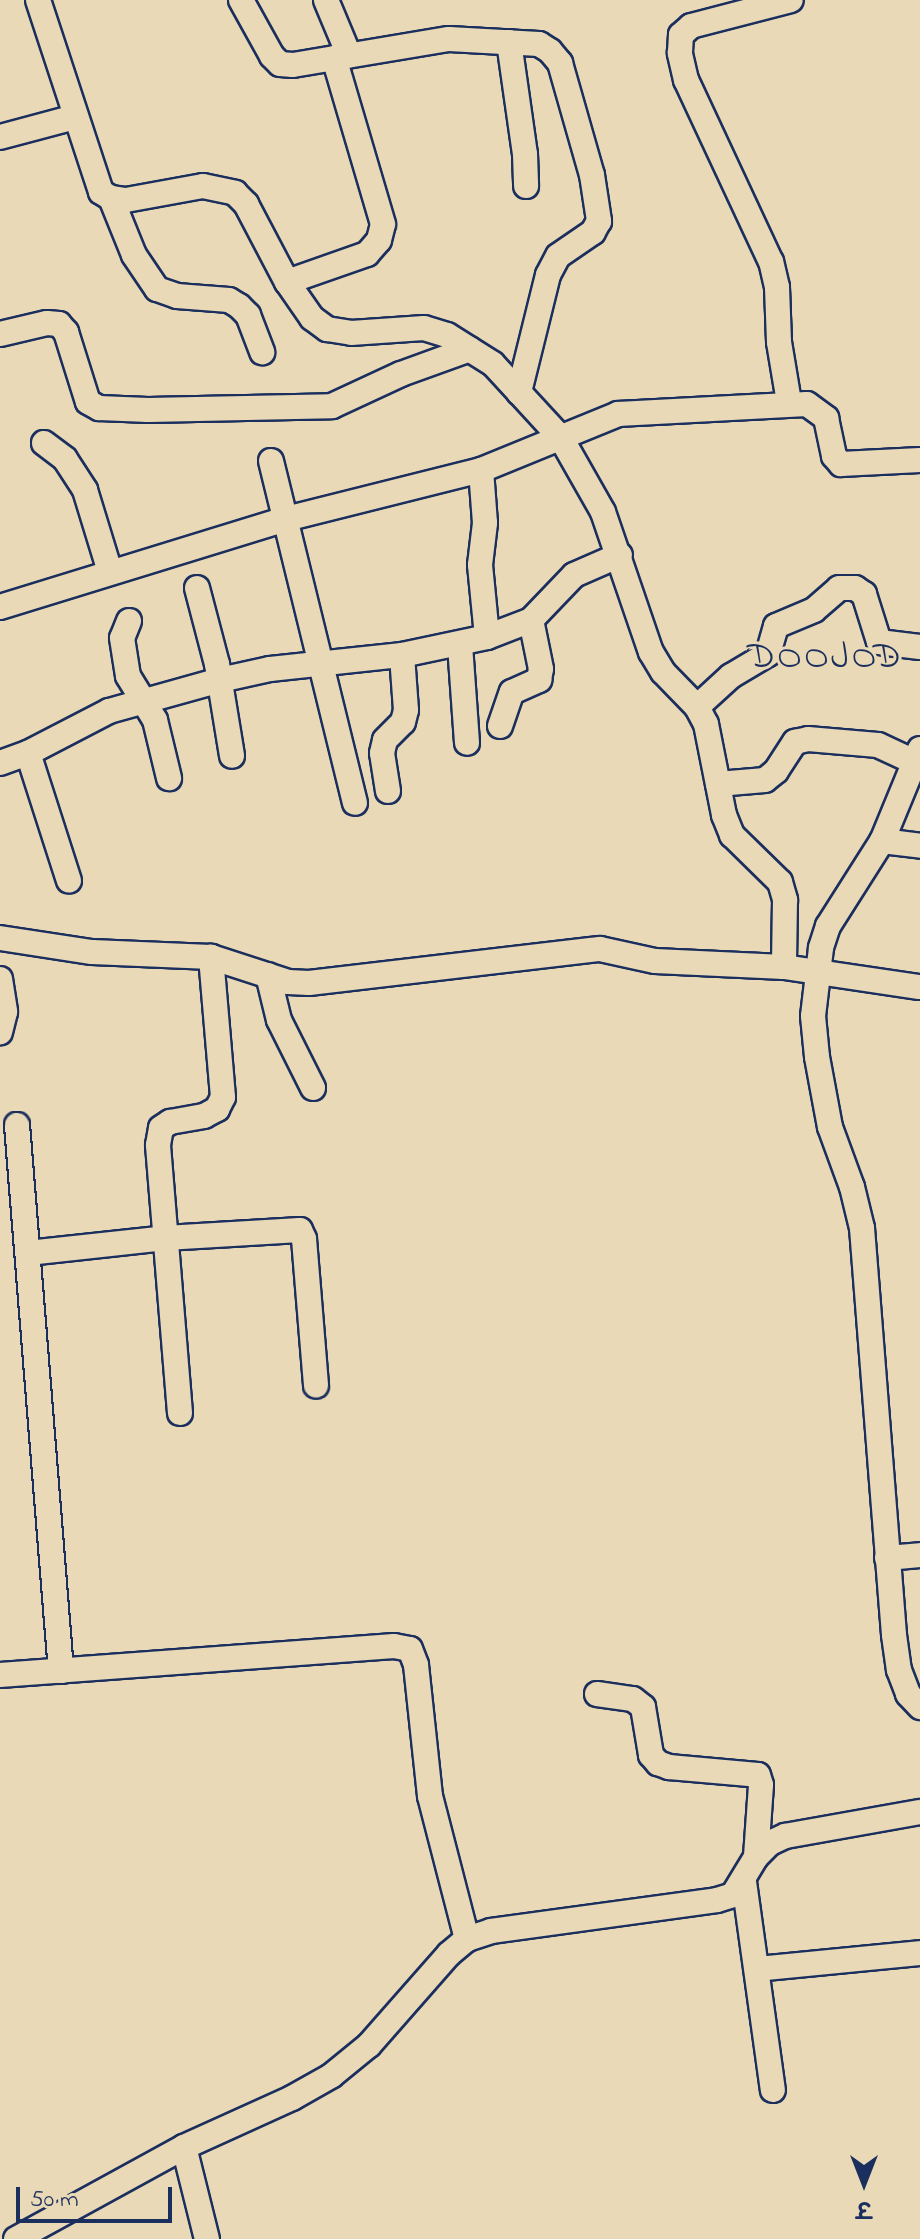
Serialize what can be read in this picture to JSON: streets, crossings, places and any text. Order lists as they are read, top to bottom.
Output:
{
  "districts": ["DOOJOD"],
  "scale_bar": "50 m",
  "north": "bottom"
}
